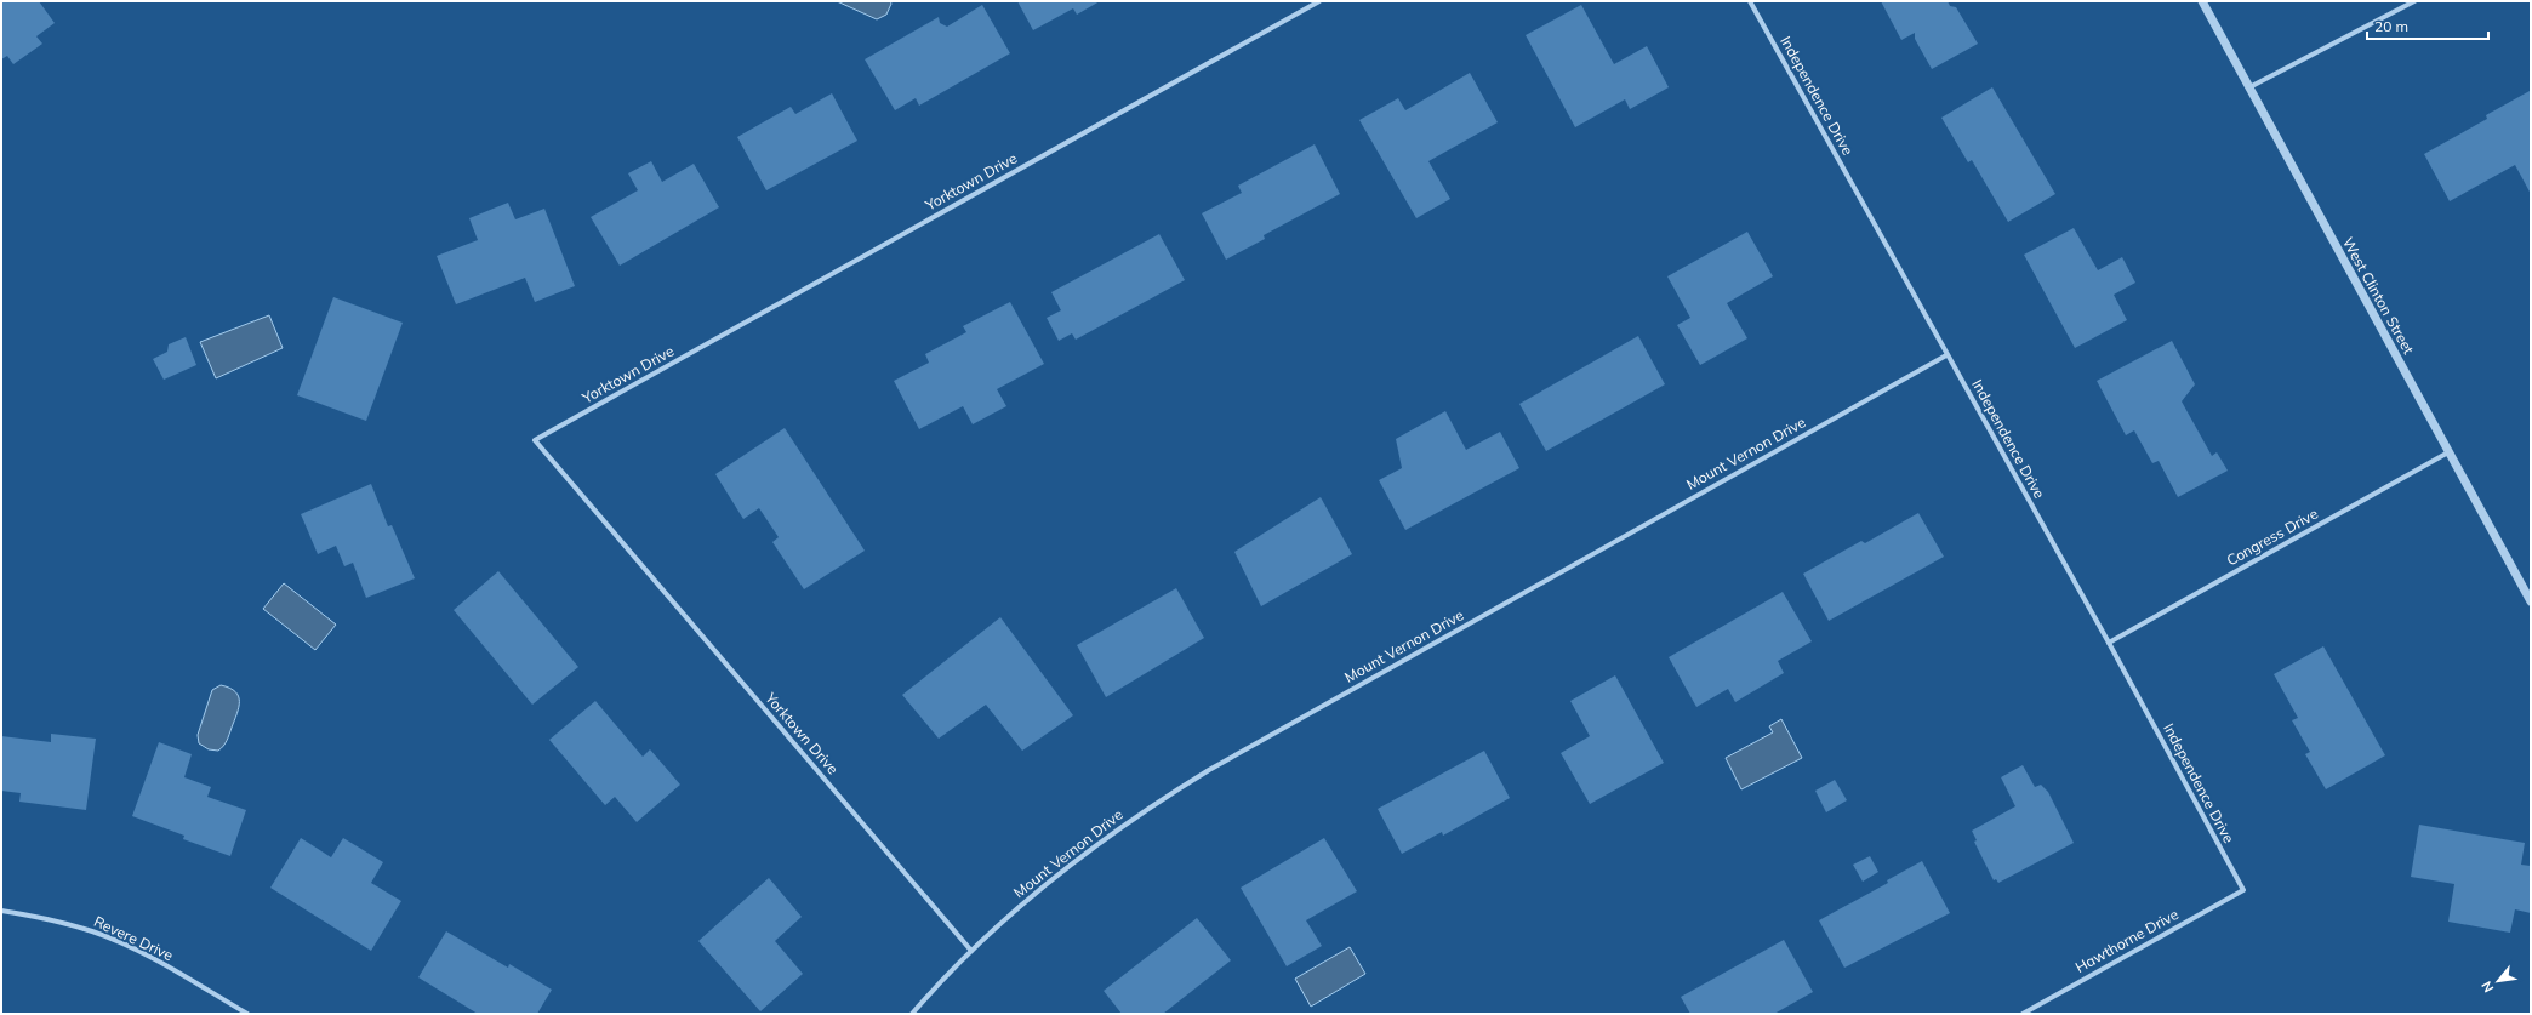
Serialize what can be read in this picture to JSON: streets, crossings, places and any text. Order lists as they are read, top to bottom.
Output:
{
  "streets": {
    "street": [
      "Independence Drive",
      "Yorktown Drive",
      "West Clinton Street",
      "Mount Vernon Drive",
      "Congress Drive",
      "Revere Drive",
      "Hawthorne Drive"
    ]
  },
  "crossings": [
    ["Independence Drive", "Mount Vernon Drive"],
    ["Independence Drive", "Congress Drive"],
    ["Independence Drive", "Hawthorne Drive"],
    ["Yorktown Drive", "Mount Vernon Drive"],
    ["West Clinton Street", "Congress Drive"]
  ],
  "scale_bar": "20 m",
  "north": "bottom left"
}
